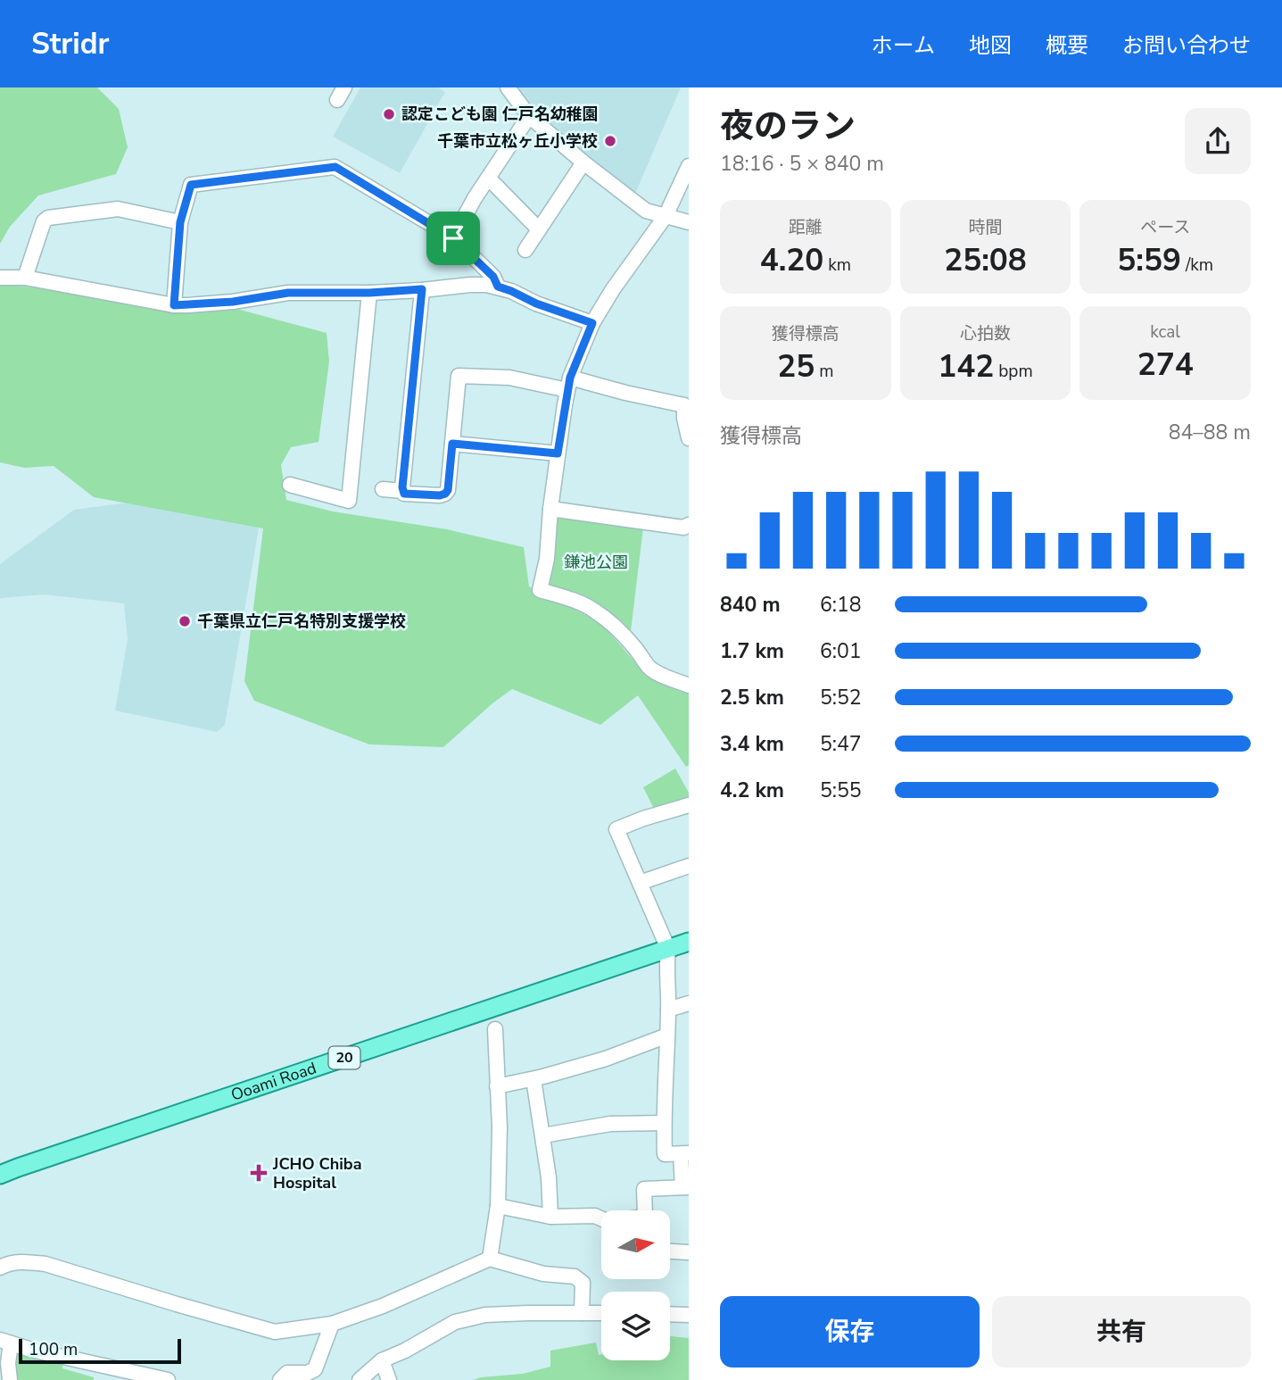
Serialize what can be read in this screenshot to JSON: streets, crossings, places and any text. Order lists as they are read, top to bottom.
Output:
{
  "streets": {
    "main road": ["20", "Ooami Road"]
  },
  "parks": ["鎌池公園"],
  "places": {
    "other": ["認定こども園 仁戸名幼稚園", "千葉市立松ヶ丘小学校", "千葉県立仁戸名特別支援学校"],
    "health": ["JCHO Chiba Hospital"]
  },
  "scale_bar": "100 m",
  "north": "right",
  "page": {
    "header": "Stridr",
    "nav": [
      "ホーム",
      "地図",
      "概要",
      "お問い合わせ"
    ],
    "heading": ["夜のラン", "18:16 · 5 × 840 m"],
    "stats": [
      ["距離", "4.20 km"],
      ["時間", "25:08"],
      ["ペース", "5:59 /km"],
      ["獲得標高", "25 m"],
      ["心拍数", "142 bpm"],
      ["kcal", "274"]
    ],
    "chart": ["獲得標高", "84–88 m"],
    "list": [
      {
        "name": "840 m",
        "note": "6:18"
      },
      {
        "name": "1.7 km",
        "note": "6:01"
      },
      {
        "name": "2.5 km",
        "note": "5:52"
      },
      {
        "name": "3.4 km",
        "note": "5:47"
      },
      {
        "name": "4.2 km",
        "note": "5:55"
      }
    ],
    "buttons": ["保存", "共有"],
    "scale": "100 m"
  }
}
